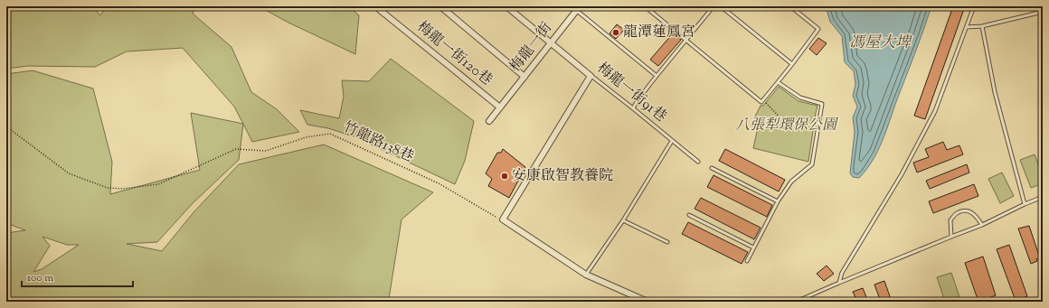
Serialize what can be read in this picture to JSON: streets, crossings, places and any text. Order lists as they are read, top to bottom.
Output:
{
  "streets": {
    "street": ["梅龍一街", "梅龍一街120巷", "梅龍一街91巷"],
    "path": ["竹龍路138巷"]
  },
  "crossings": [
    ["梅龍一街", "梅龍一街120巷"],
    ["梅龍一街", "梅龍一街91巷"]
  ],
  "water": ["馮屋大埤"],
  "parks": ["八張犁環保公園"],
  "places": ["龍潭蓮鳳宮", "安康啟智教養院"],
  "scale_bar": "100 m"
}
